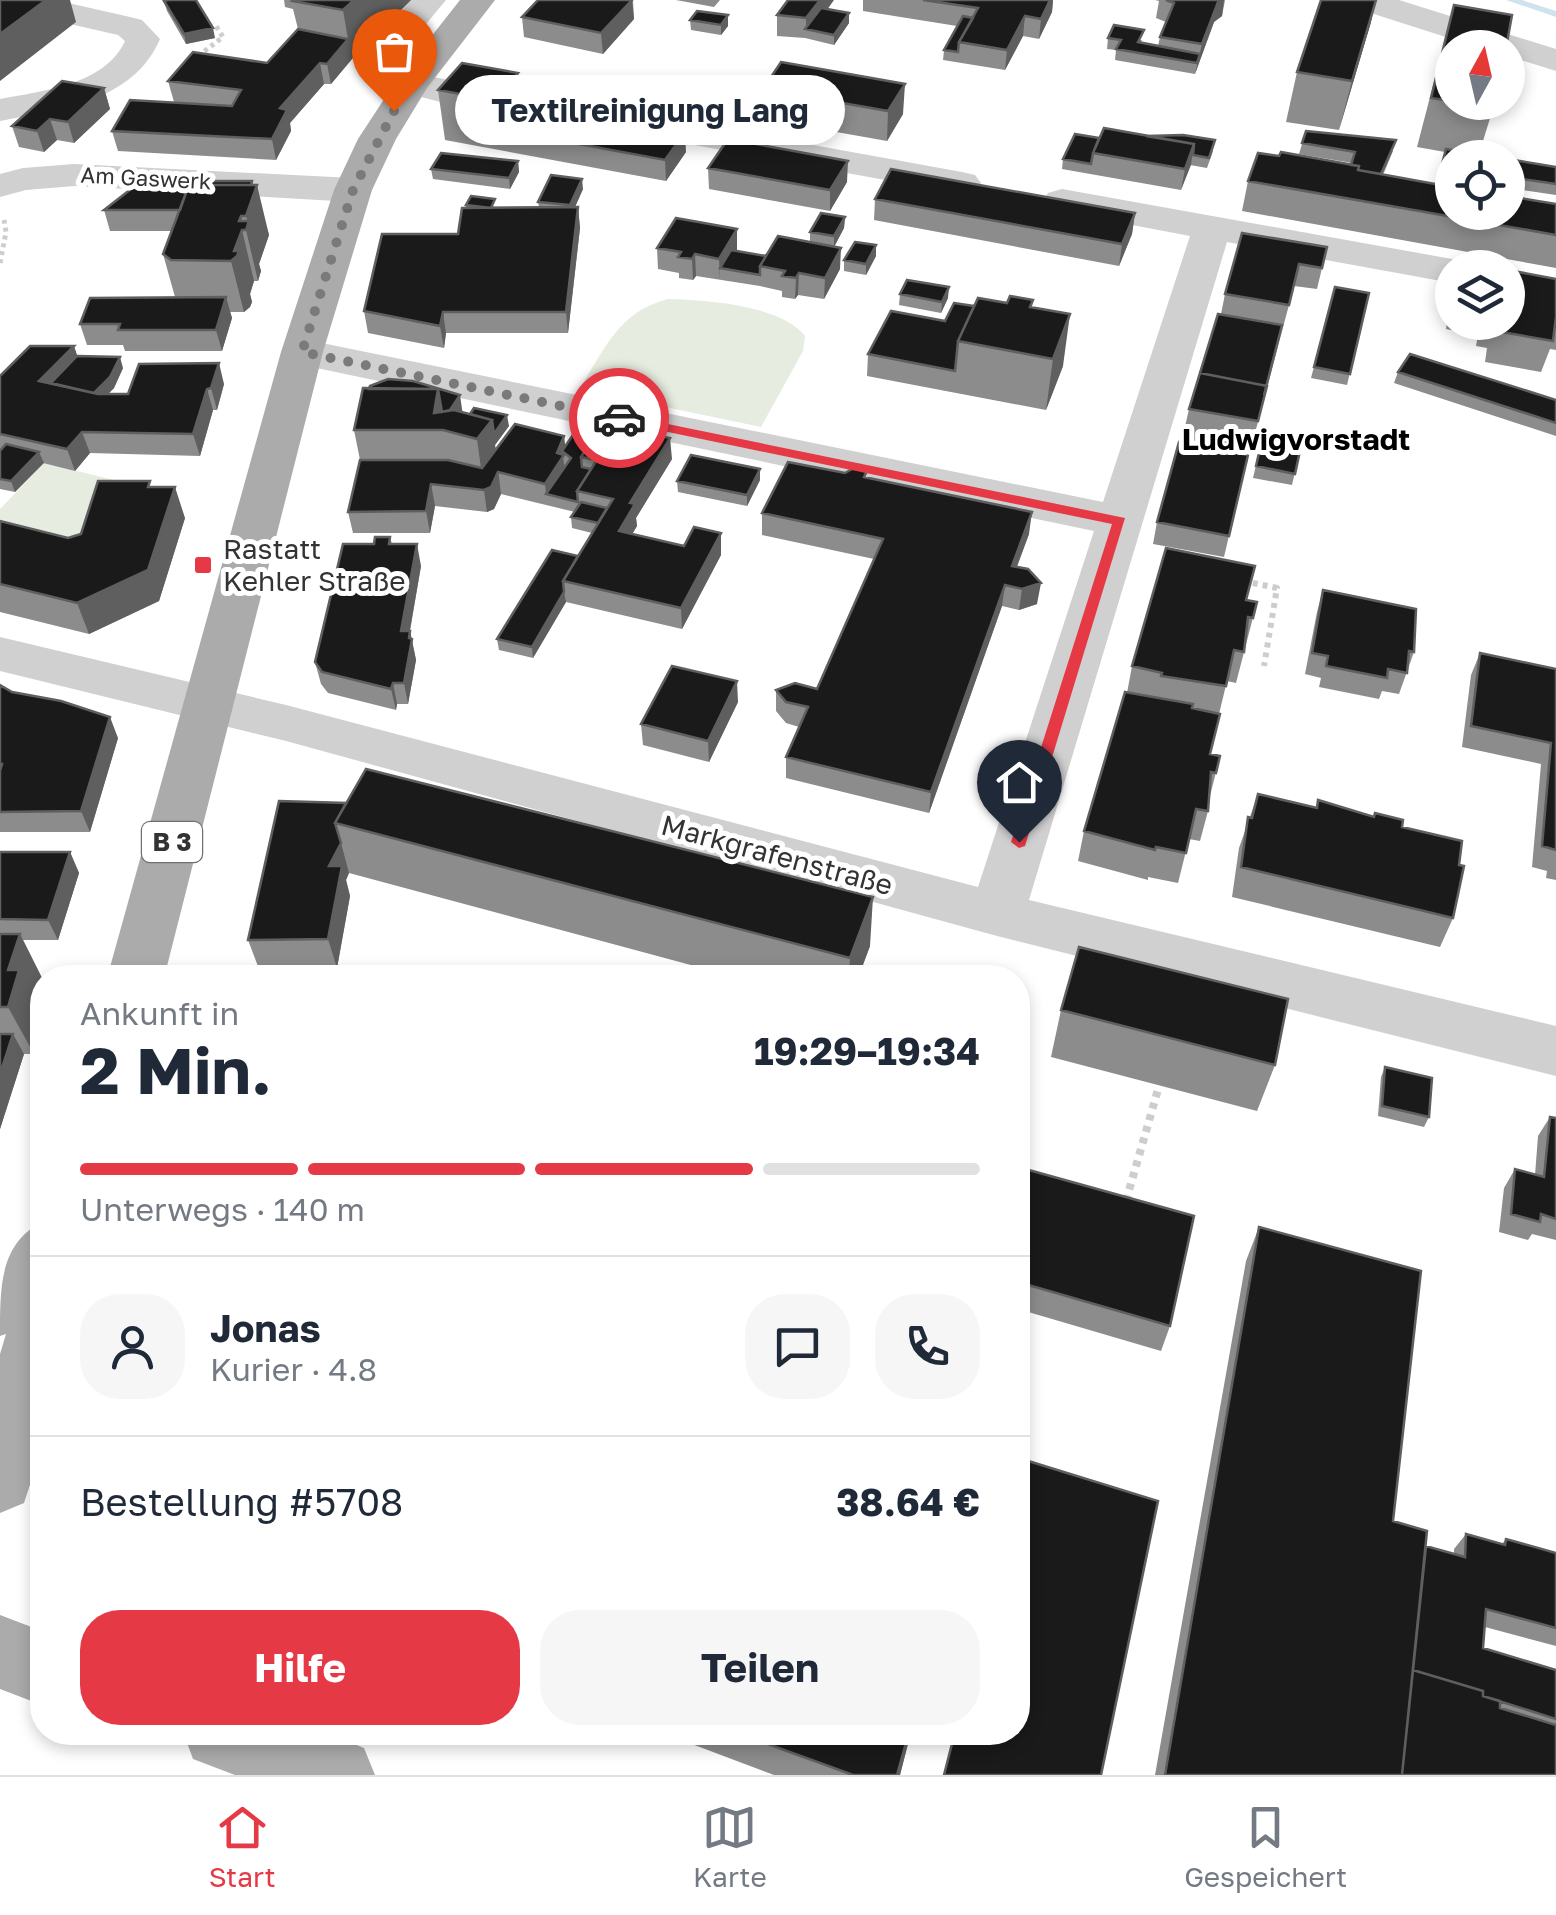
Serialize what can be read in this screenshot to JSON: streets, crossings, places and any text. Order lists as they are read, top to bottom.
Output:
{
  "streets": {
    "main road": ["B 3"],
    "street": ["Am Gaswerk", "Markgrafenstraße"]
  },
  "crossings": [
    ["Am Gaswerk", "B 3"],
    ["B 3", "Markgrafenstraße"]
  ],
  "districts": ["Ludwigvorstadt"],
  "places": {
    "other": ["Textilreinigung Lang"],
    "transit": ["Rastatt Kehler Straße"]
  },
  "north": "top",
  "page": {
    "bubble": "Textilreinigung Lang",
    "heading": ["2 Min.", "Ankunft in", "19:29–19:34"],
    "panel": [
      "Jonas",
      "Kurier · 4.8",
      "Bestellung #5708",
      "38.64 €"
    ],
    "bar": "Unterwegs · 140 m",
    "buttons": ["Hilfe", "Teilen"],
    "tabs": ["Start", "Karte", "Gespeichert"]
  }
}
